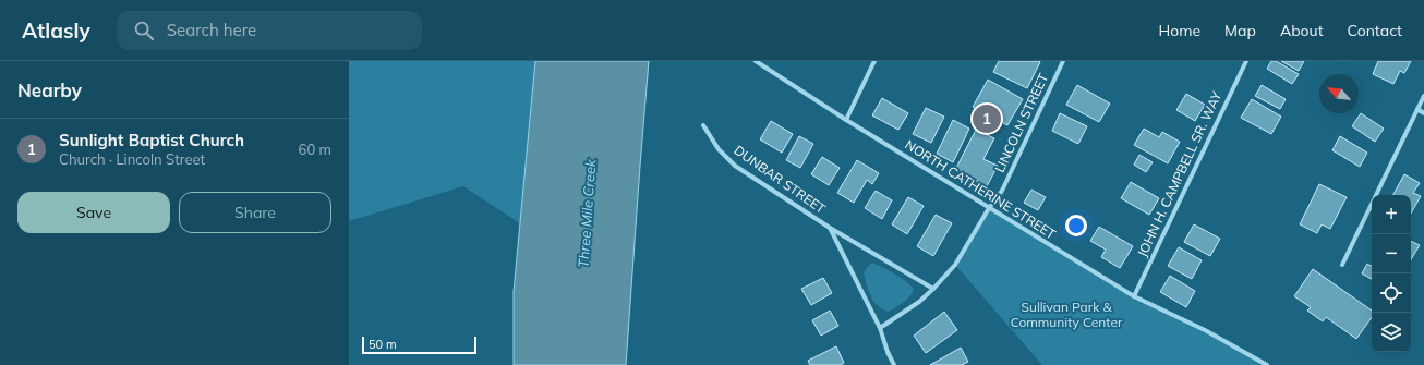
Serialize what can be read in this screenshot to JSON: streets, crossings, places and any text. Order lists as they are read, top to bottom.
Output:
{
  "streets": {
    "street": [
      "LINCOLN STREET",
      "JOHN H. CAMPBELL SR. WAY",
      "DUNBAR STREET",
      "NORTH CATHERINE STREET"
    ]
  },
  "crossings": [
    ["LINCOLN STREET", "DUNBAR STREET"],
    ["LINCOLN STREET", "NORTH CATHERINE STREET"],
    ["JOHN H. CAMPBELL SR. WAY", "NORTH CATHERINE STREET"]
  ],
  "water": ["Three Mile Creek"],
  "parks": ["Sullivan Park & Community Center"],
  "scale_bar": "50 m",
  "north": "top left",
  "page": {
    "header": "Atlasly",
    "search": "Search here",
    "nav": [
      "Home",
      "Map",
      "About",
      "Contact"
    ],
    "heading": "Nearby",
    "pins": "1",
    "list": [
      {
        "mark": "1",
        "name": "Sunlight Baptist Church",
        "note": "Church · Lincoln Street",
        "value": "60 m"
      }
    ],
    "buttons": ["Save", "Share"],
    "map_buttons": ["+", "−"],
    "scale": "50 m"
  }
}
